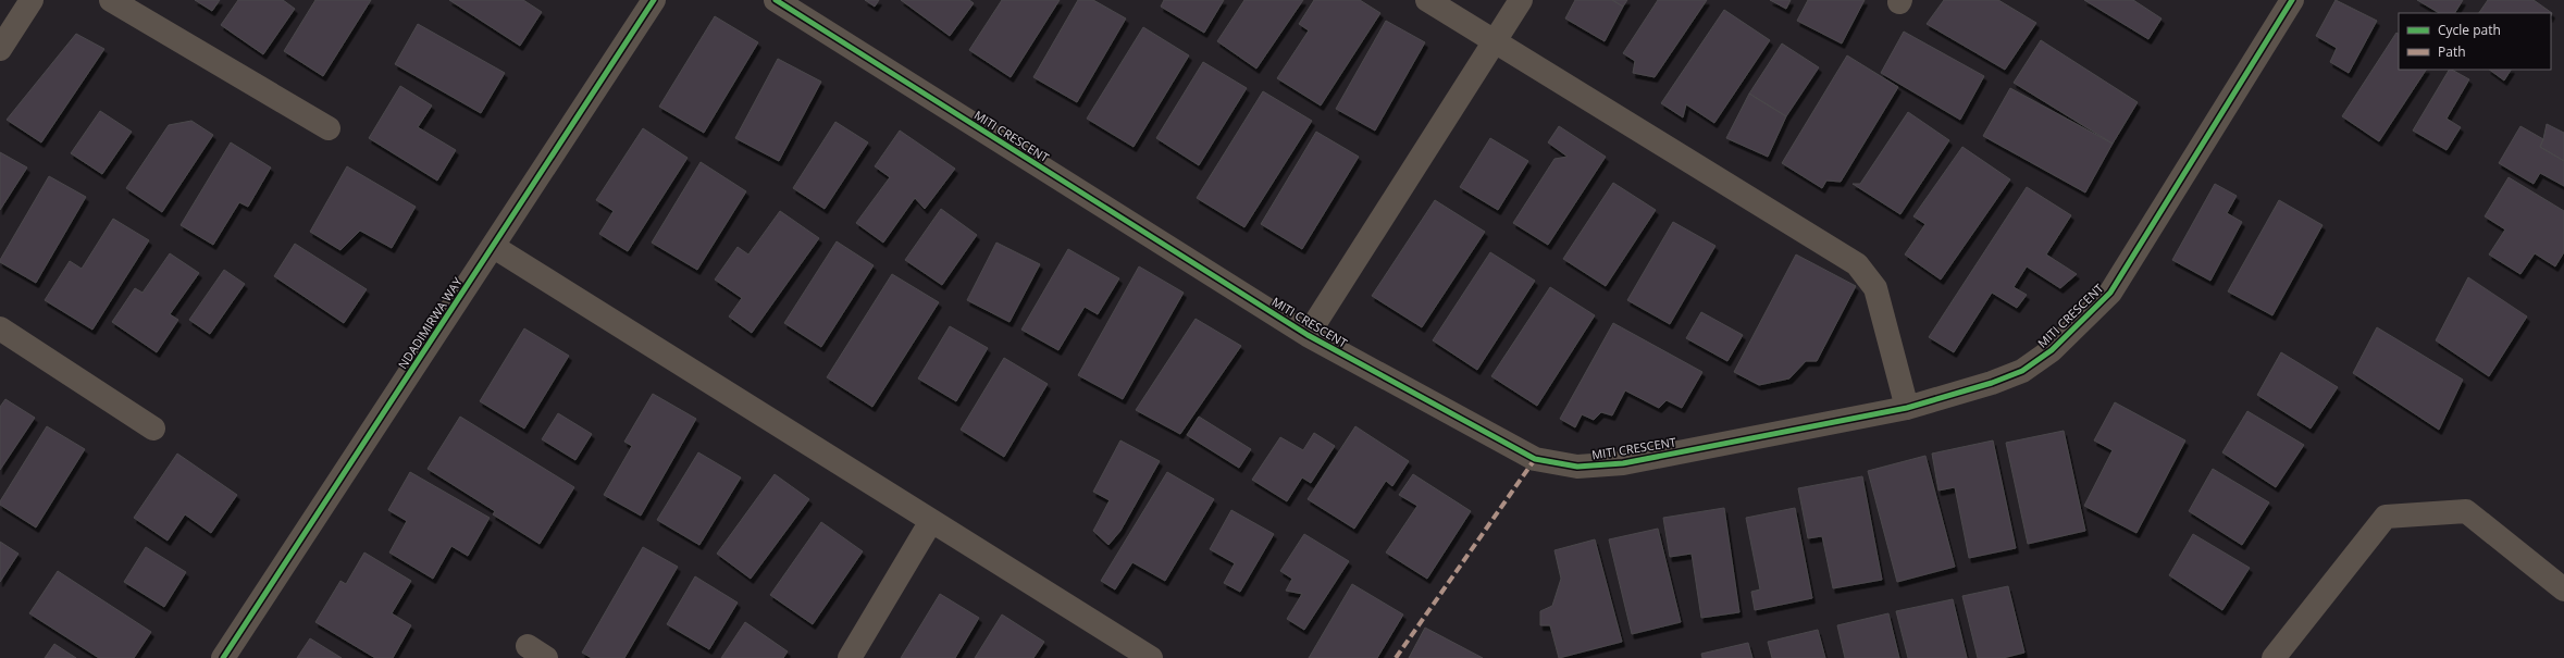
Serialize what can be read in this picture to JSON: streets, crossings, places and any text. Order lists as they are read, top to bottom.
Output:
{
  "streets": {
    "street": ["MITI CRESCENT", "NDADIMIRWA WAY"]
  },
  "legend": ["Cycle path", "Path"]
}
